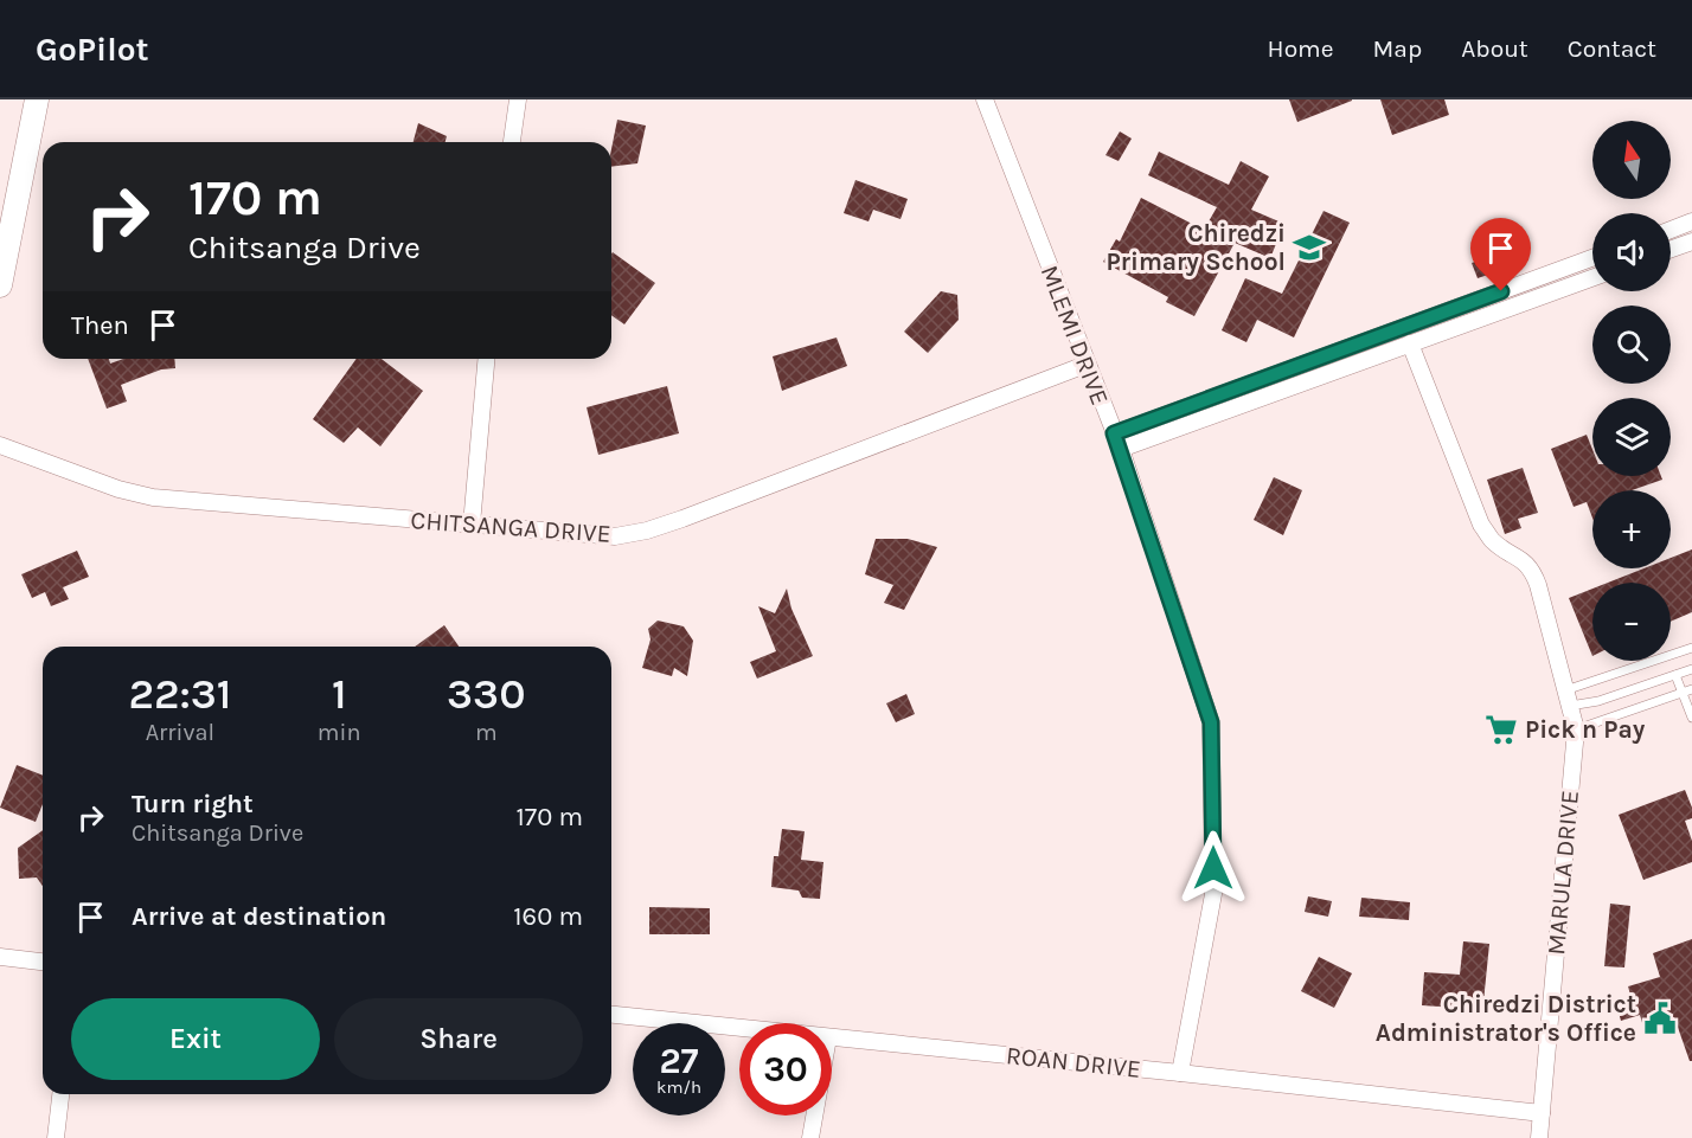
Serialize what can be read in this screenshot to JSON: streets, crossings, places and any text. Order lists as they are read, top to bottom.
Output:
{
  "streets": {
    "street": [
      "MLEMI DRIVE",
      "CHITSANGA DRIVE",
      "MARULA DRIVE",
      "ROAN DRIVE"
    ]
  },
  "crossings": [
    ["MLEMI DRIVE", "CHITSANGA DRIVE"],
    ["MLEMI DRIVE", "ROAN DRIVE"],
    ["MARULA DRIVE", "ROAN DRIVE"]
  ],
  "places": {
    "school or university": ["Chiredzi Primary School"],
    "supermarket": ["Pick n Pay"],
    "public building": ["Chiredzi District Administrator's Office"]
  },
  "north": "top",
  "page": {
    "header": "GoPilot",
    "nav": [
      "Home",
      "Map",
      "About",
      "Contact"
    ],
    "map_buttons": ["+", "−"],
    "turn": ["170 m", "Chitsanga Drive"],
    "then": "Then",
    "eta": [
      "22:31",
      "Arrival",
      "1",
      "min",
      "330",
      "m"
    ],
    "list": [
      {
        "name": "Turn right",
        "note": "Chitsanga Drive",
        "value": "170 m"
      },
      {
        "name": "Arrive at destination",
        "value": "160 m"
      }
    ],
    "buttons": ["Exit", "Share"],
    "speed": "27 km/h",
    "limit": "30"
  }
}
